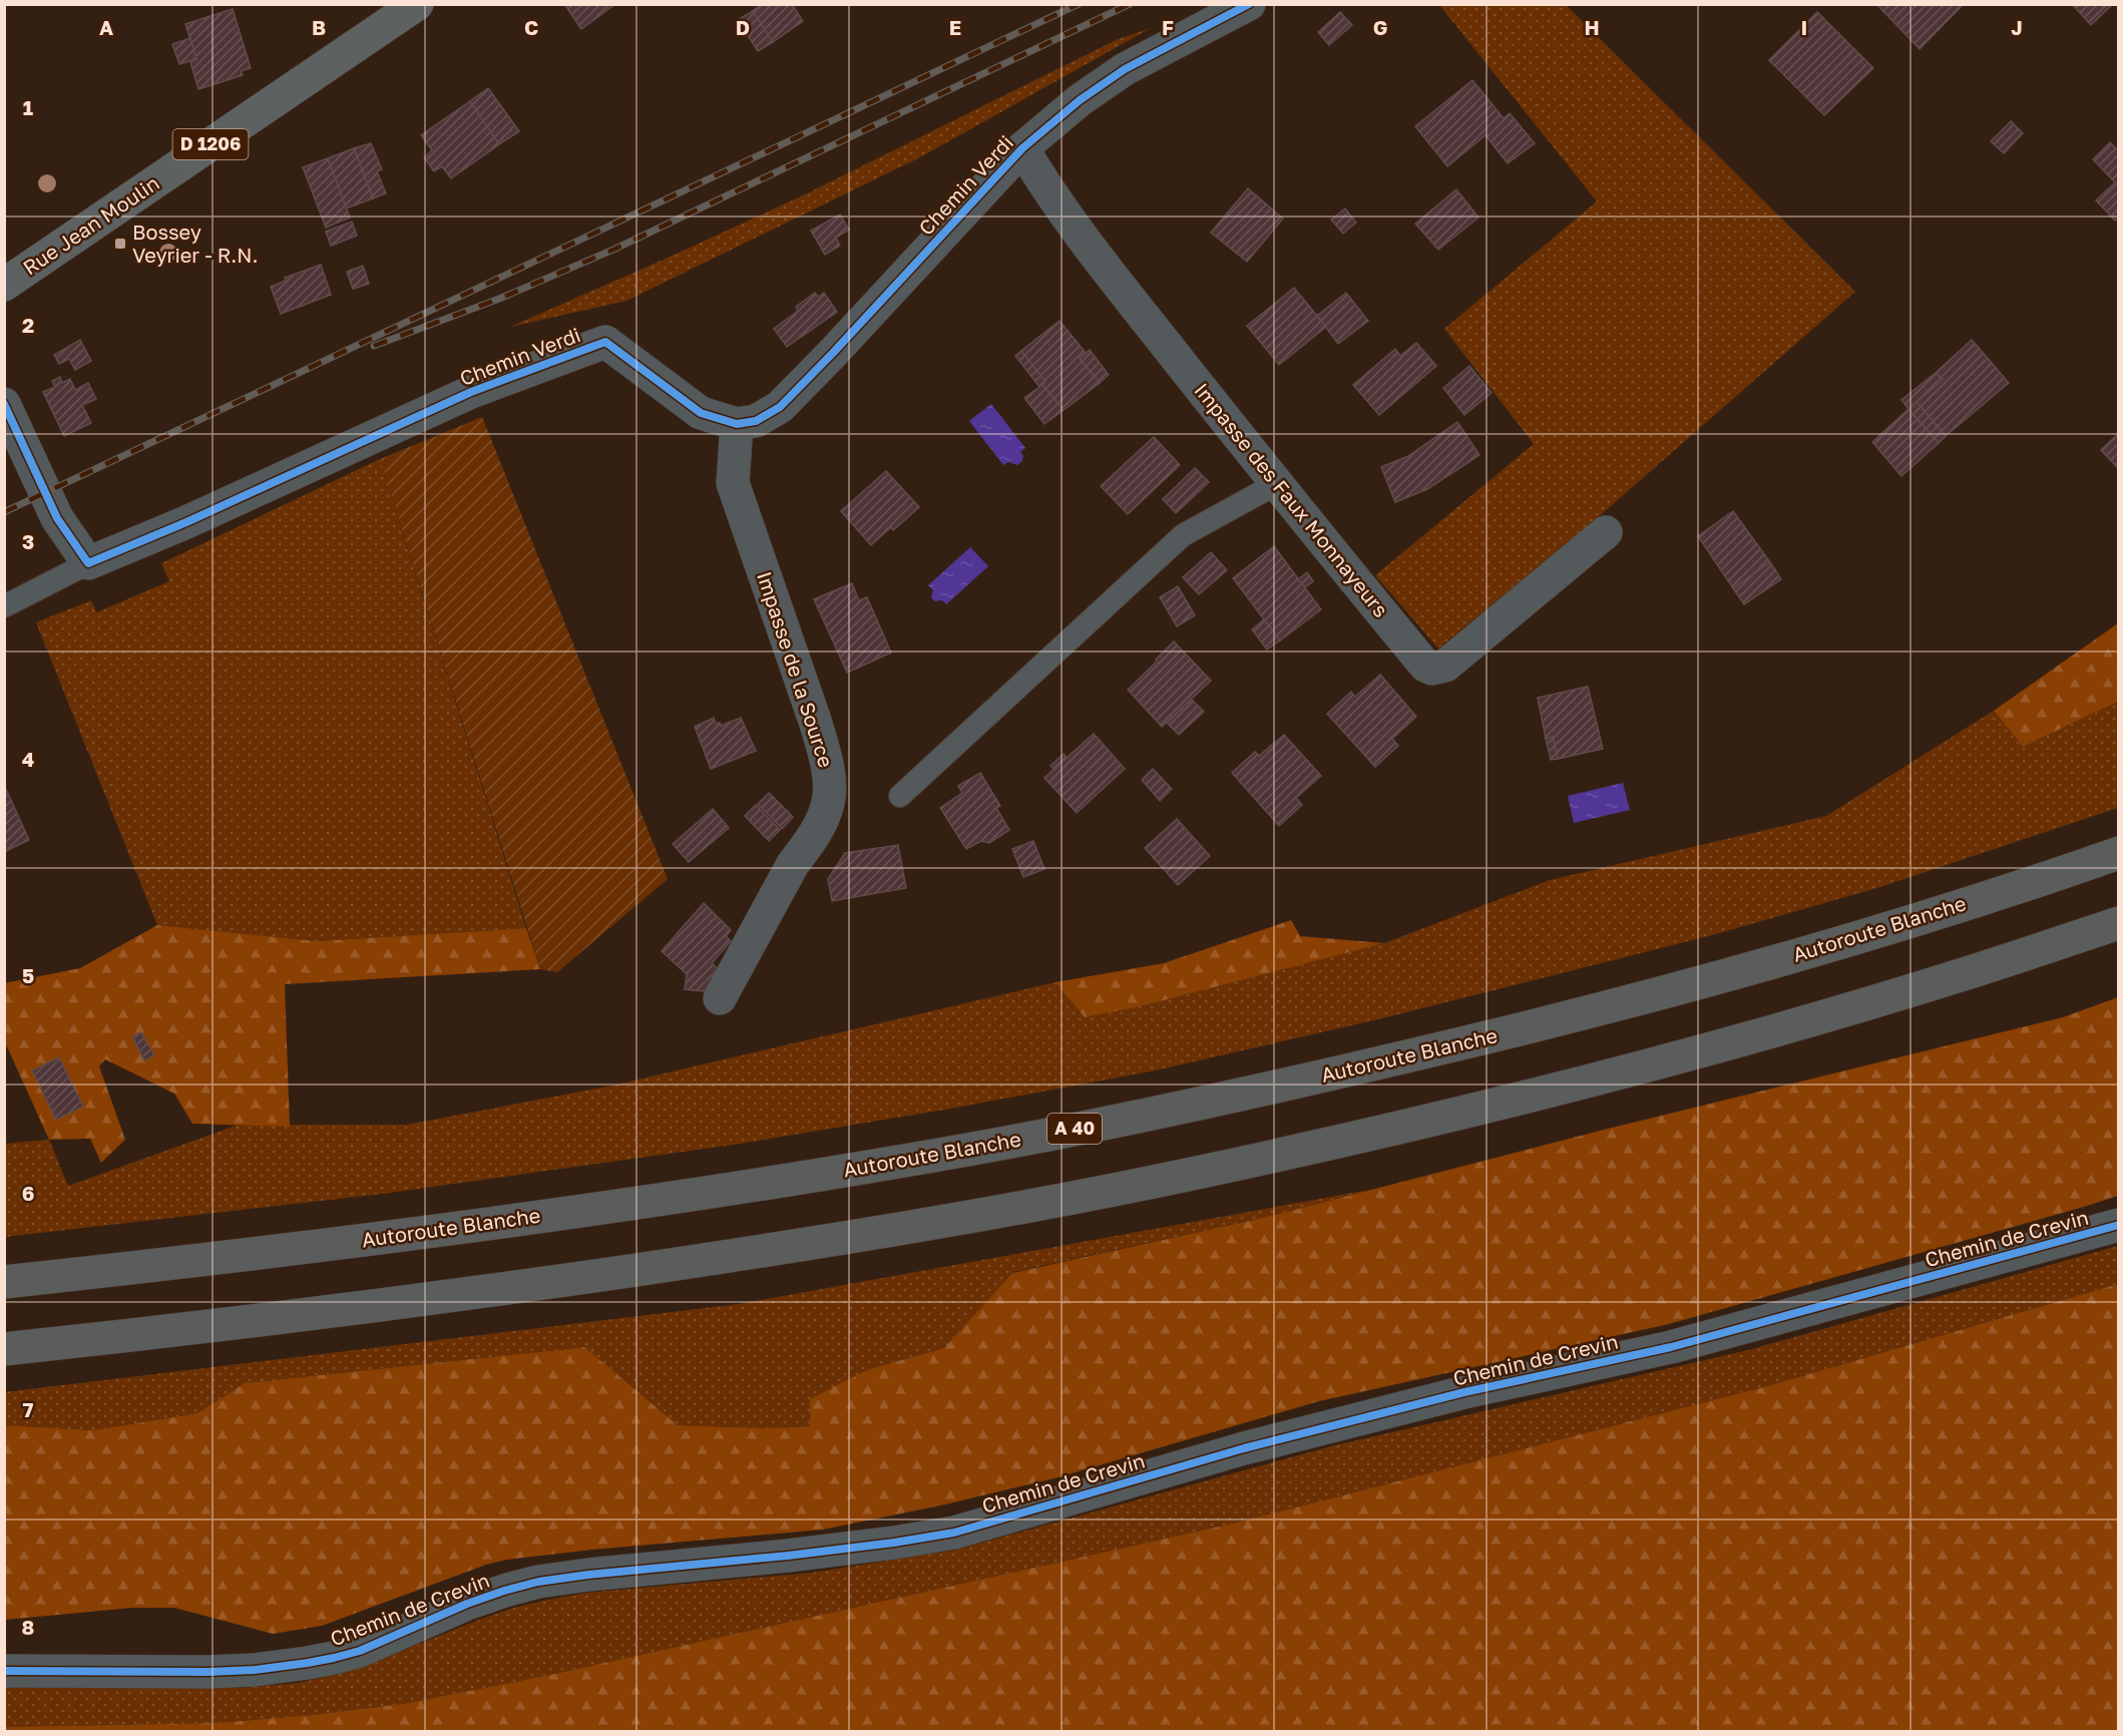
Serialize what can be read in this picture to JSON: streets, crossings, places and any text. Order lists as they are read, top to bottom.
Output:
{
  "streets": {
    "highway": ["Autoroute Blanche", "A 40"],
    "main road": ["D 1206", "Rue Jean Moulin"],
    "street": [
      "Chemin Verdi",
      "Impasse des Faux Monnayeurs",
      "Impasse de la Source",
      "Chemin de Crevin"
    ]
  },
  "crossings": [
    ["Chemin Verdi", "Impasse des Faux Monnayeurs"],
    ["Chemin Verdi", "Impasse de la Source"]
  ],
  "places": {
    "transit": ["Bossey Veyrier - R.N."]
  },
  "grid": {
    "columns": [
      "A",
      "B",
      "C",
      "D",
      "E",
      "F",
      "G",
      "H",
      "I",
      "J"
    ],
    "rows": [
      "1",
      "2",
      "3",
      "4",
      "5",
      "6",
      "7",
      "8"
    ]
  }
}
